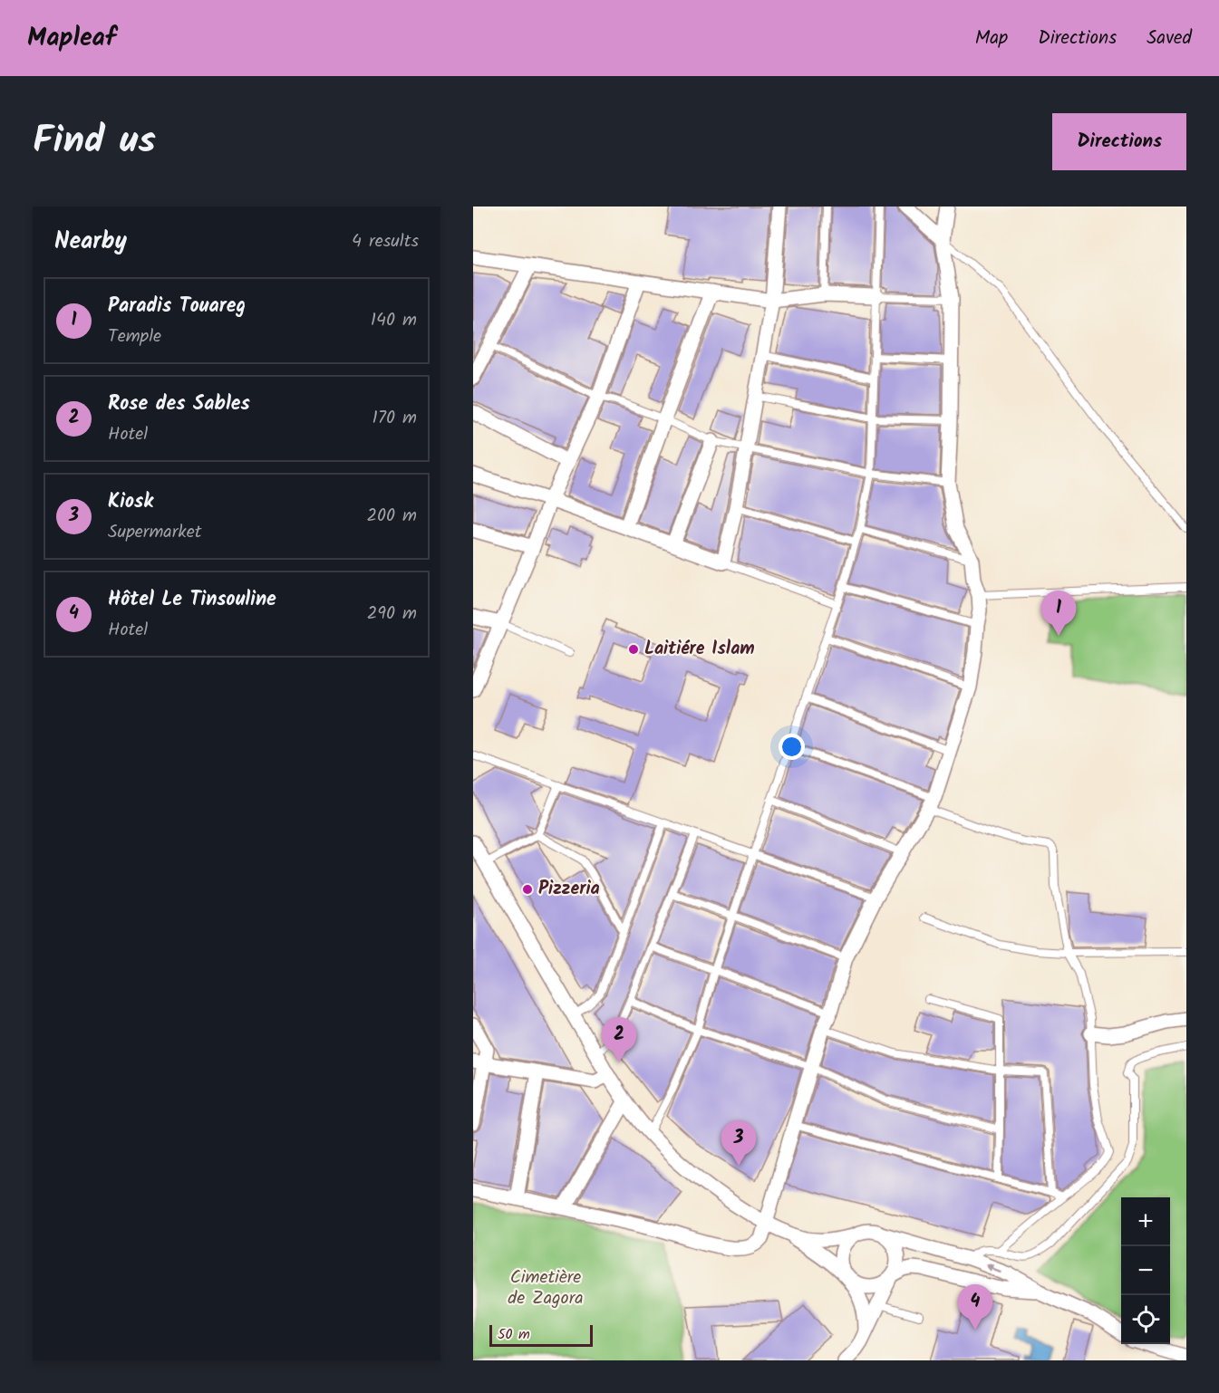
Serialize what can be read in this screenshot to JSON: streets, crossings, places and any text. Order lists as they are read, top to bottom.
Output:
{
  "parks": ["Cimetière de Zagora"],
  "places": ["Laitiére Islam", "Pizzeria"],
  "scale_bar": "50 m",
  "page": {
    "header": "Mapleaf",
    "nav": ["Map", "Directions", "Saved"],
    "title": "Find us",
    "buttons": "Directions",
    "heading": ["Nearby", "4 results"],
    "list": [
      {
        "mark": "1",
        "name": "Paradis Touareg",
        "note": "Temple",
        "value": "140 m"
      },
      {
        "mark": "2",
        "name": "Rose des Sables",
        "note": "Hotel",
        "value": "170 m"
      },
      {
        "mark": "3",
        "name": "Kiosk",
        "note": "Supermarket",
        "value": "200 m"
      },
      {
        "mark": "4",
        "name": "Hôtel Le Tinsouline",
        "note": "Hotel",
        "value": "290 m"
      }
    ],
    "pins": [
      "1",
      "2",
      "3",
      "4"
    ],
    "map_buttons": ["+", "−"],
    "scale": "50 m"
  }
}
